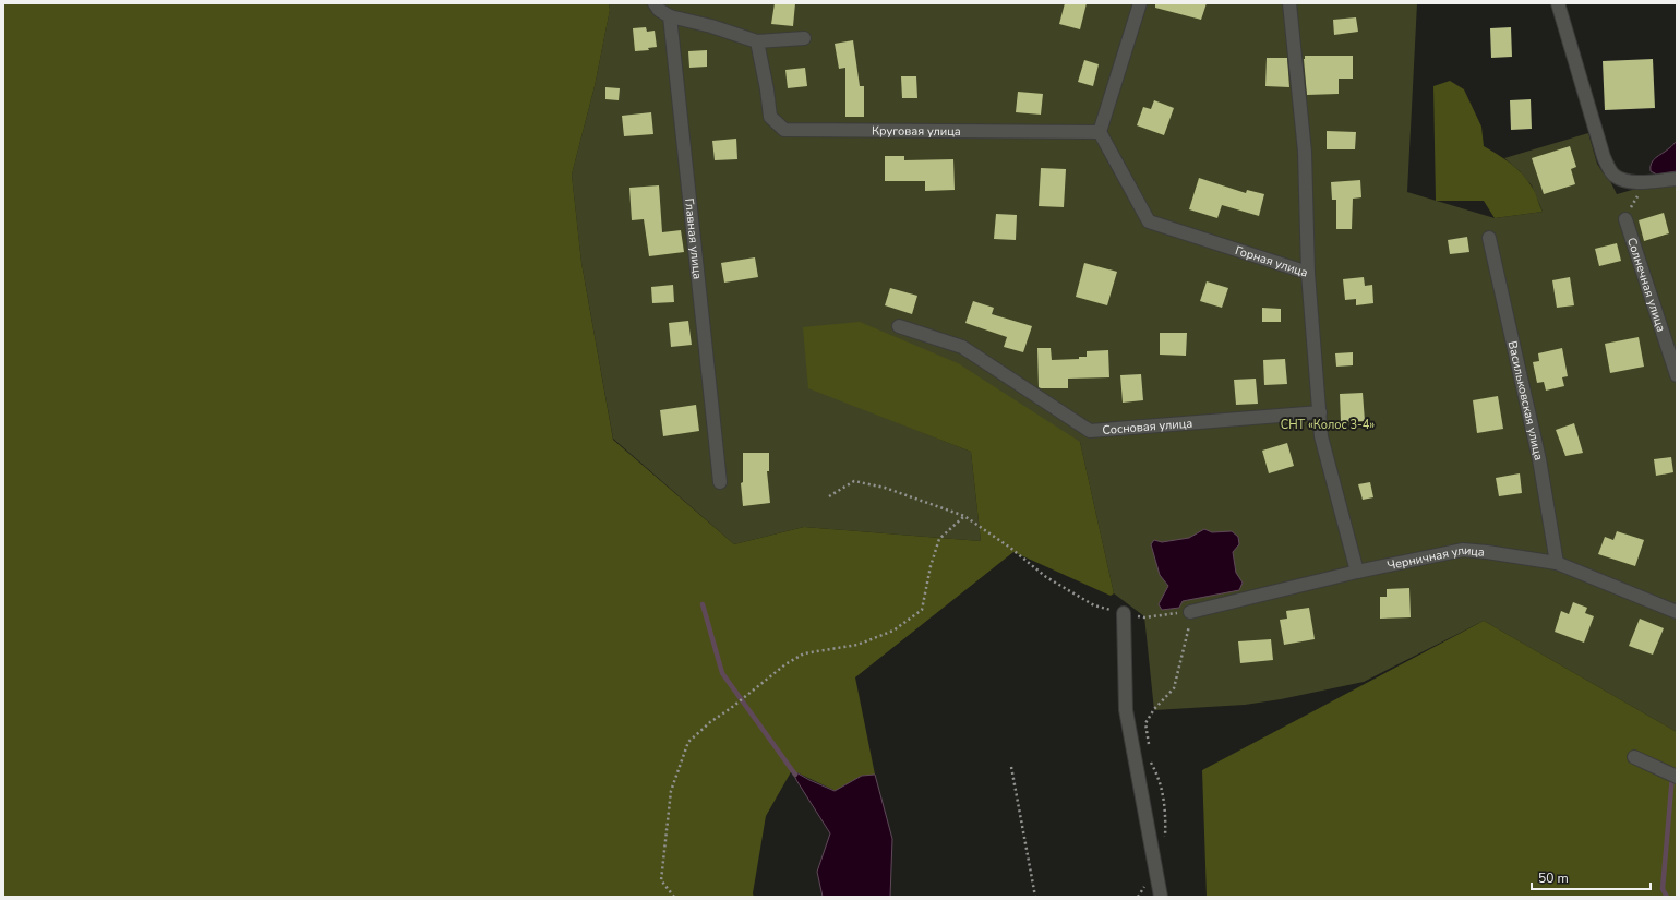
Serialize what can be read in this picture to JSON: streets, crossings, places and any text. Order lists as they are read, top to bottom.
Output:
{
  "streets": {
    "street": [
      "Круговая улица",
      "Главная улица",
      "Горная улица",
      "Солнечная улица",
      "Васильковская улица",
      "Сосновая улица",
      "Черничная улица"
    ]
  },
  "crossings": [
    ["Круговая улица", "Горная улица"],
    ["Васильковская улица", "Черничная улица"]
  ],
  "parks": ["СНТ «Колос 3-4»"],
  "scale_bar": "50 m"
}
